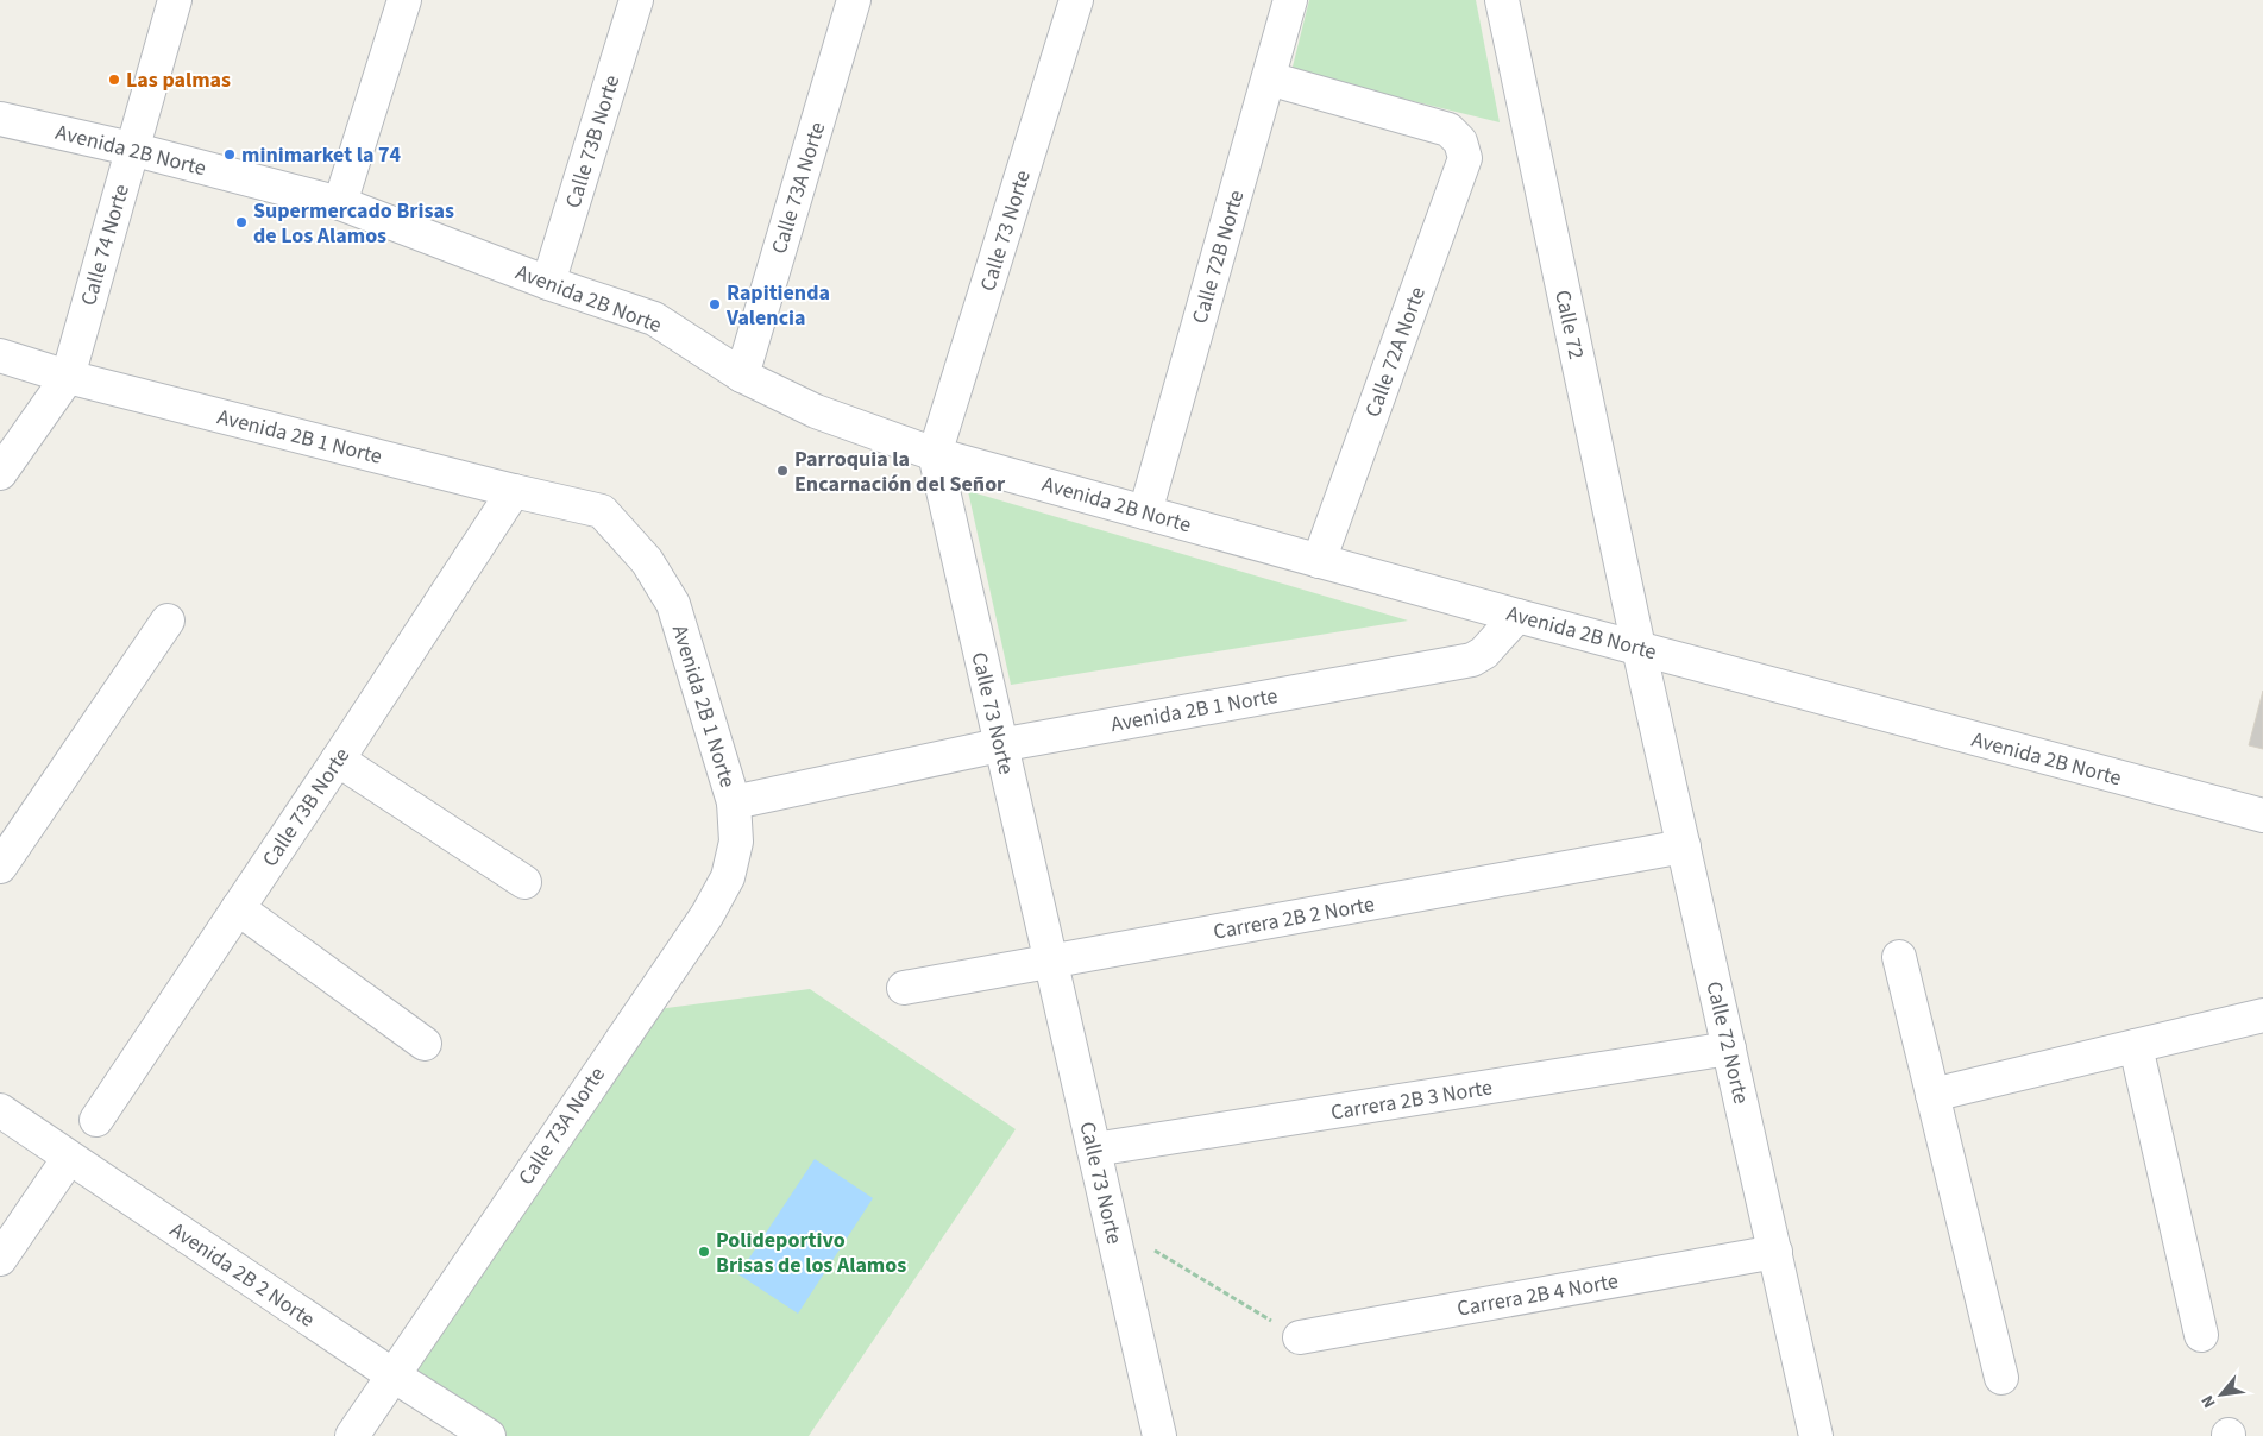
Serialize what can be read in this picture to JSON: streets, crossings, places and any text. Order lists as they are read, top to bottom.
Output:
{
  "streets": {
    "street": [
      "Calle 73B Norte",
      "Avenida 2B Norte",
      "Calle 73A Norte",
      "Calle 73 Norte",
      "Calle 74 Norte",
      "Calle 72B Norte",
      "Calle 72",
      "Calle 72A Norte",
      "Avenida 2B 1 Norte",
      "Carrera 2B 2 Norte",
      "Calle 72 Norte",
      "Carrera 2B 3 Norte",
      "Avenida 2B 2 Norte",
      "Carrera 2B 4 Norte"
    ]
  },
  "crossings": [
    ["Calle 73B Norte", "Avenida 2B Norte"],
    ["Calle 73B Norte", "Avenida 2B 1 Norte"],
    ["Avenida 2B Norte", "Calle 73A Norte"],
    ["Avenida 2B Norte", "Calle 73 Norte"],
    ["Avenida 2B Norte", "Calle 74 Norte"],
    ["Avenida 2B Norte", "Calle 72B Norte"],
    ["Avenida 2B Norte", "Calle 72"],
    ["Avenida 2B Norte", "Calle 72A Norte"],
    ["Avenida 2B Norte", "Avenida 2B 1 Norte"],
    ["Avenida 2B Norte", "Calle 72 Norte"],
    ["Calle 73A Norte", "Avenida 2B 1 Norte"],
    ["Calle 73A Norte", "Avenida 2B 2 Norte"],
    ["Calle 73 Norte", "Avenida 2B 1 Norte"],
    ["Calle 73 Norte", "Carrera 2B 2 Norte"],
    ["Calle 73 Norte", "Carrera 2B 3 Norte"],
    ["Calle 74 Norte", "Avenida 2B 1 Norte"],
    ["Calle 72B Norte", "Calle 72A Norte"],
    ["Calle 72", "Calle 72 Norte"],
    ["Carrera 2B 2 Norte", "Calle 72 Norte"],
    ["Calle 72 Norte", "Carrera 2B 3 Norte"],
    ["Calle 72 Norte", "Carrera 2B 4 Norte"]
  ],
  "places": [
    "Las palmas",
    "minimarket la 74",
    "Supermercado Brisas de Los Alamos",
    "Rapitienda Valencia",
    "Parroquia la Encarnación del Señor",
    "Polideportivo Brisas de los Alamos"
  ],
  "north": "bottom left"
}
